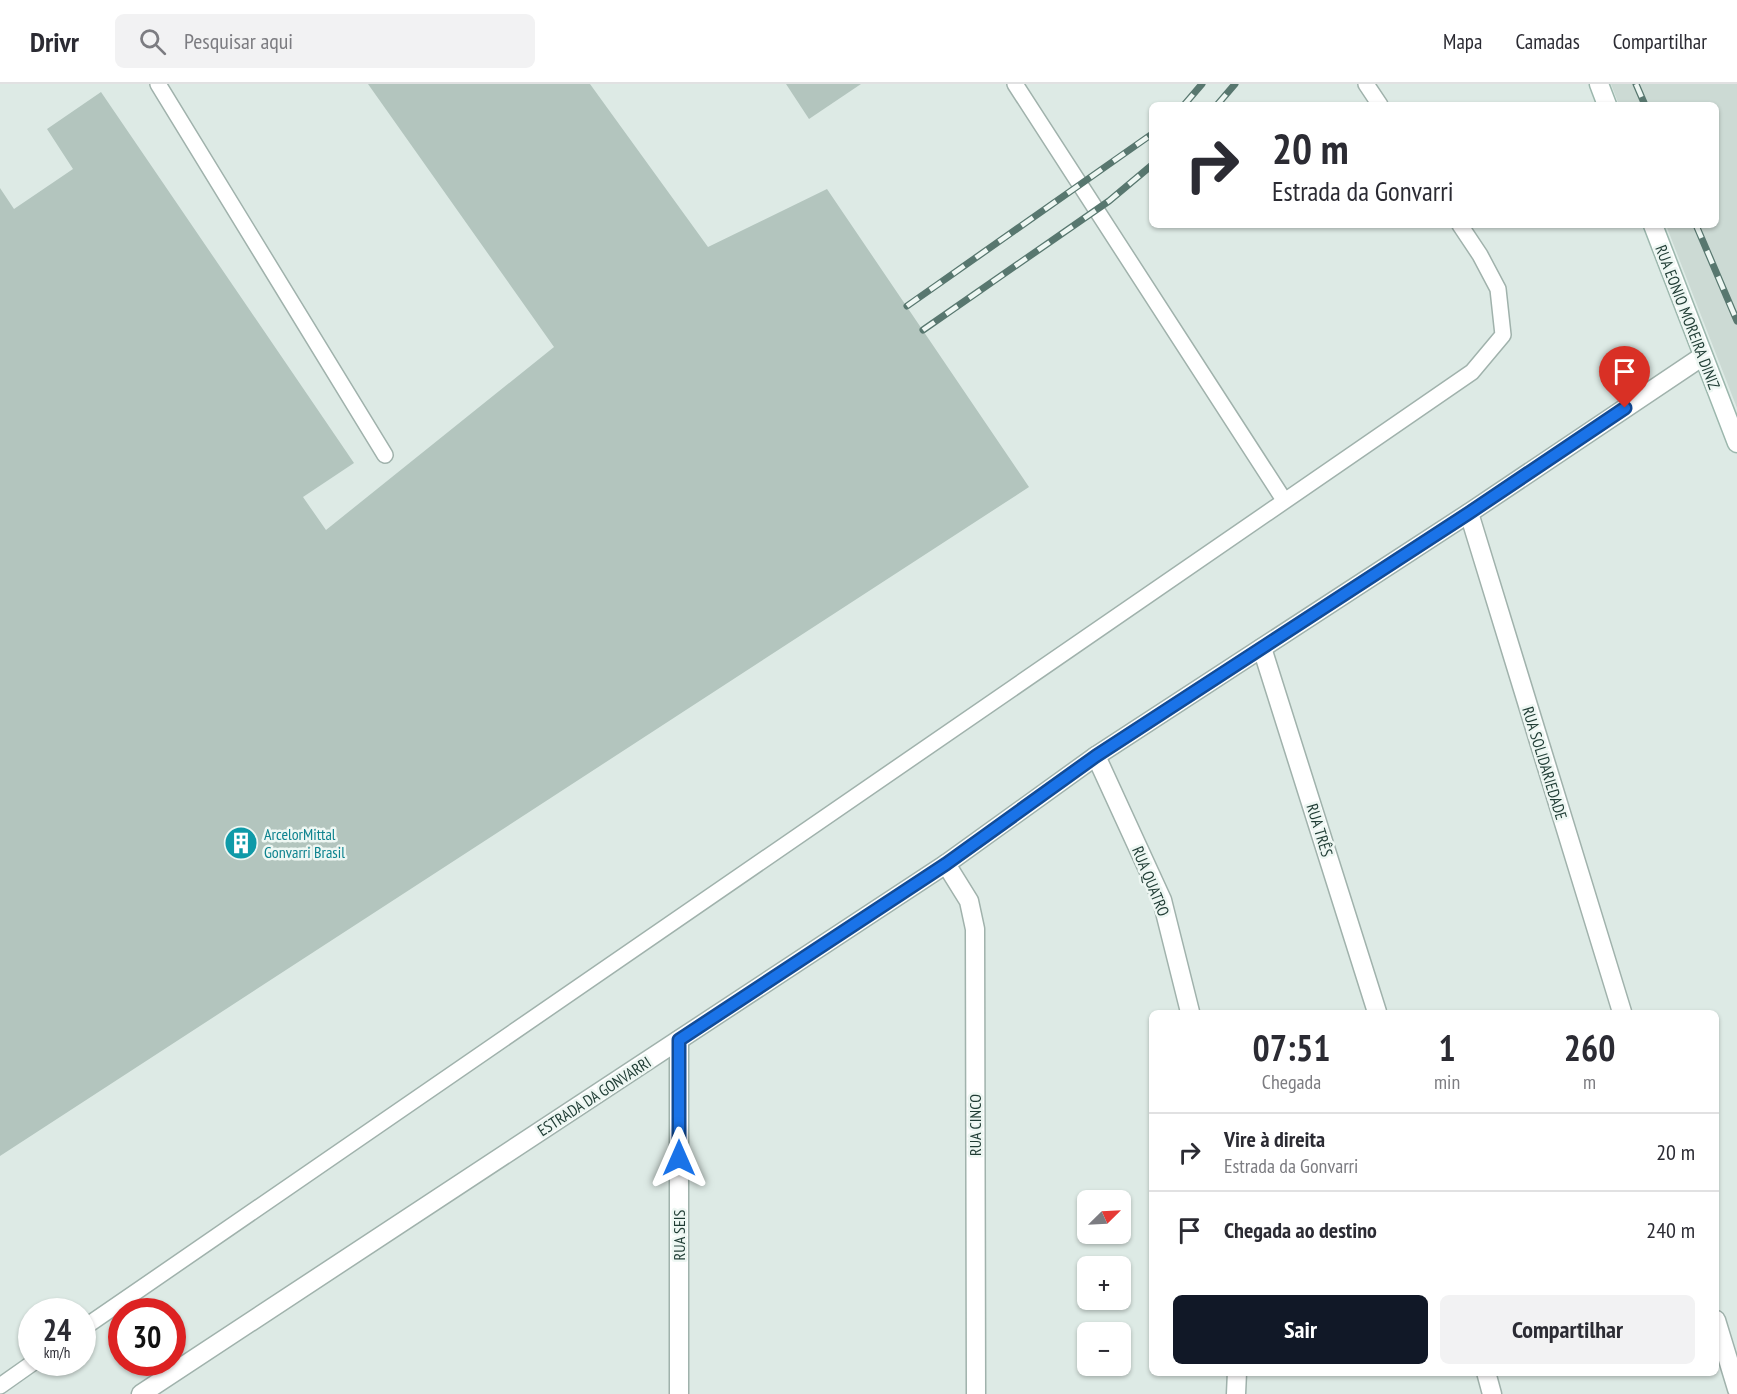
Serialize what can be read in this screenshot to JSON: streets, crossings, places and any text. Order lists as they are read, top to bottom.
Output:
{
  "streets": {
    "street": [
      "RUA EONIO MOREIRA DINIZ",
      "RUA SOLIDARIEDADE",
      "RUA TRÊS",
      "RUA QUATRO",
      "ESTRADA DA GONVARRI",
      "RUA CINCO",
      "RUA SEIS"
    ]
  },
  "crossings": [
    ["RUA EONIO MOREIRA DINIZ", "ESTRADA DA GONVARRI"],
    ["RUA SOLIDARIEDADE", "ESTRADA DA GONVARRI"],
    ["RUA TRÊS", "ESTRADA DA GONVARRI"],
    ["RUA QUATRO", "ESTRADA DA GONVARRI"],
    ["ESTRADA DA GONVARRI", "RUA CINCO"],
    ["ESTRADA DA GONVARRI", "RUA SEIS"]
  ],
  "places": {
    "building": ["ArcelorMittal Gonvarri Brasil"]
  },
  "north": "top right",
  "page": {
    "header": "Drivr",
    "search": "Pesquisar aqui",
    "nav": ["Mapa", "Camadas", "Compartilhar"],
    "turn": ["20 m", "Estrada da Gonvarri"],
    "eta": [
      "07:51",
      "Chegada",
      "1",
      "min",
      "260",
      "m"
    ],
    "list": [
      {
        "name": "Vire à direita",
        "note": "Estrada da Gonvarri",
        "value": "20 m"
      },
      {
        "name": "Chegada ao destino",
        "value": "240 m"
      }
    ],
    "map_buttons": ["+", "−"],
    "buttons": ["Sair", "Compartilhar"],
    "speed": "24 km/h",
    "limit": "30"
  }
}
